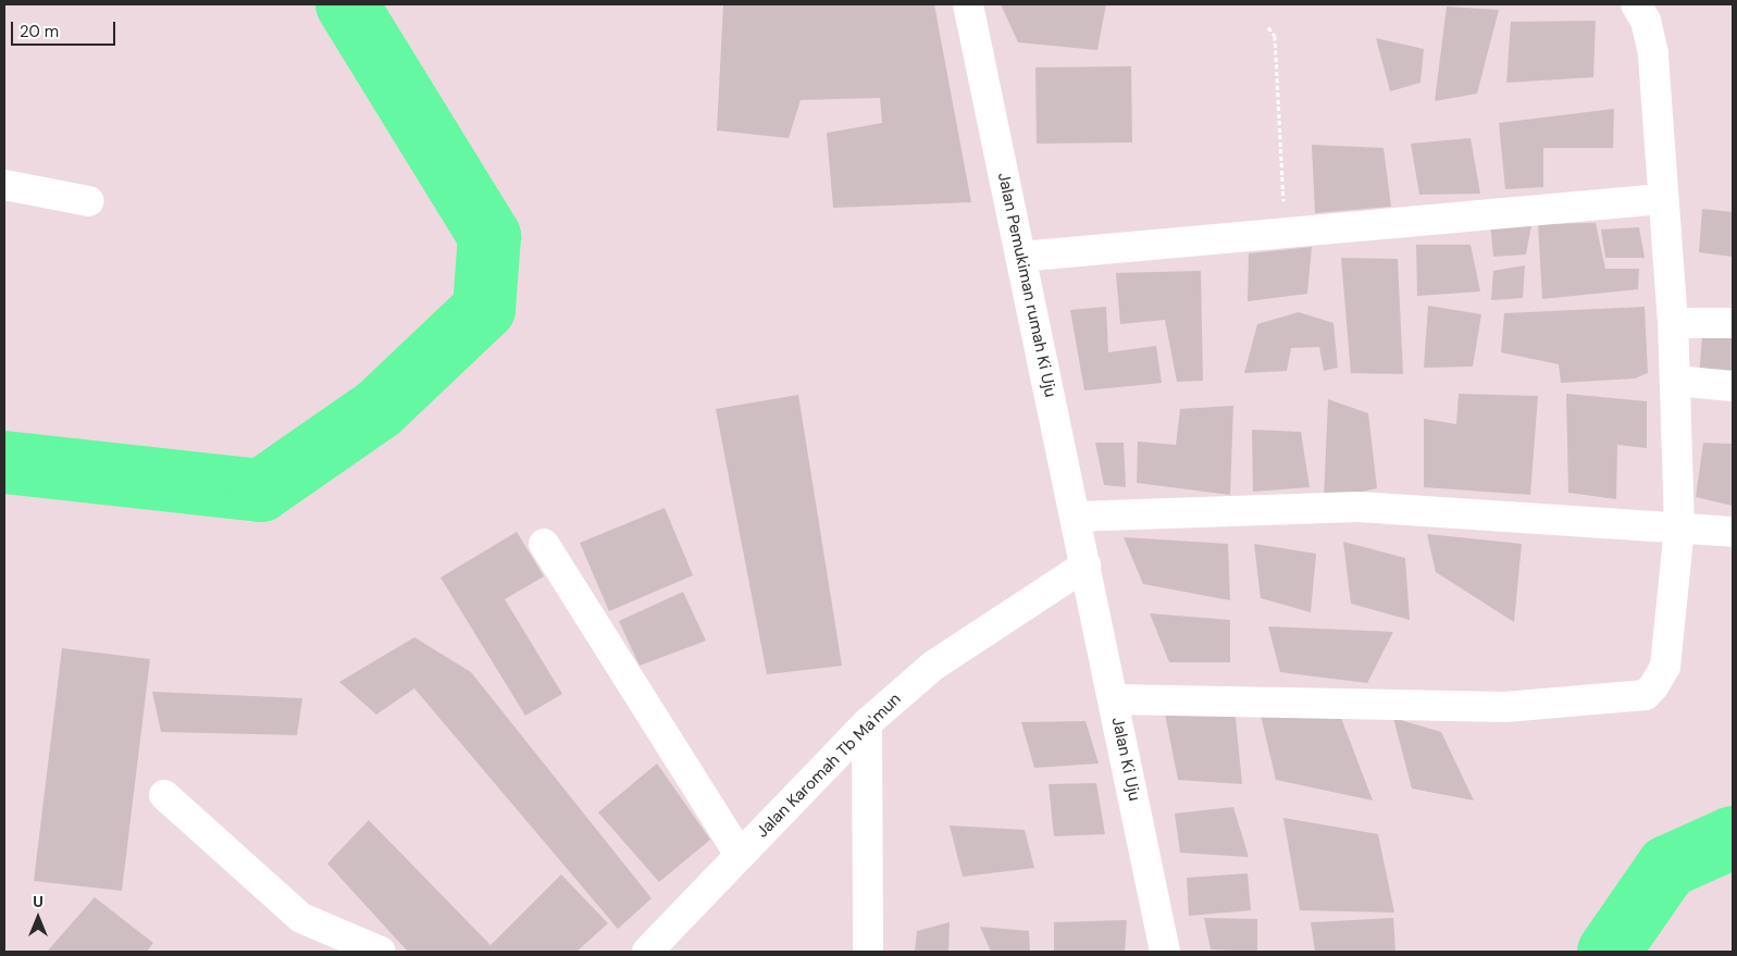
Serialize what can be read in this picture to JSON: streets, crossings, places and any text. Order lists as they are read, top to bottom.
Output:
{
  "streets": {
    "street": ["Jalan Pemukiman rumah Ki Uju", "Jalan Ki Uju", "Jalan Karomah Tb Ma'mun"]
  },
  "crossings": [
    ["Jalan Pemukiman rumah Ki Uju", "Jalan Ki Uju"],
    ["Jalan Pemukiman rumah Ki Uju", "Jalan Karomah Tb Ma'mun"],
    ["Jalan Ki Uju", "Jalan Karomah Tb Ma'mun"]
  ],
  "scale_bar": "20 m",
  "north": "top"
}
